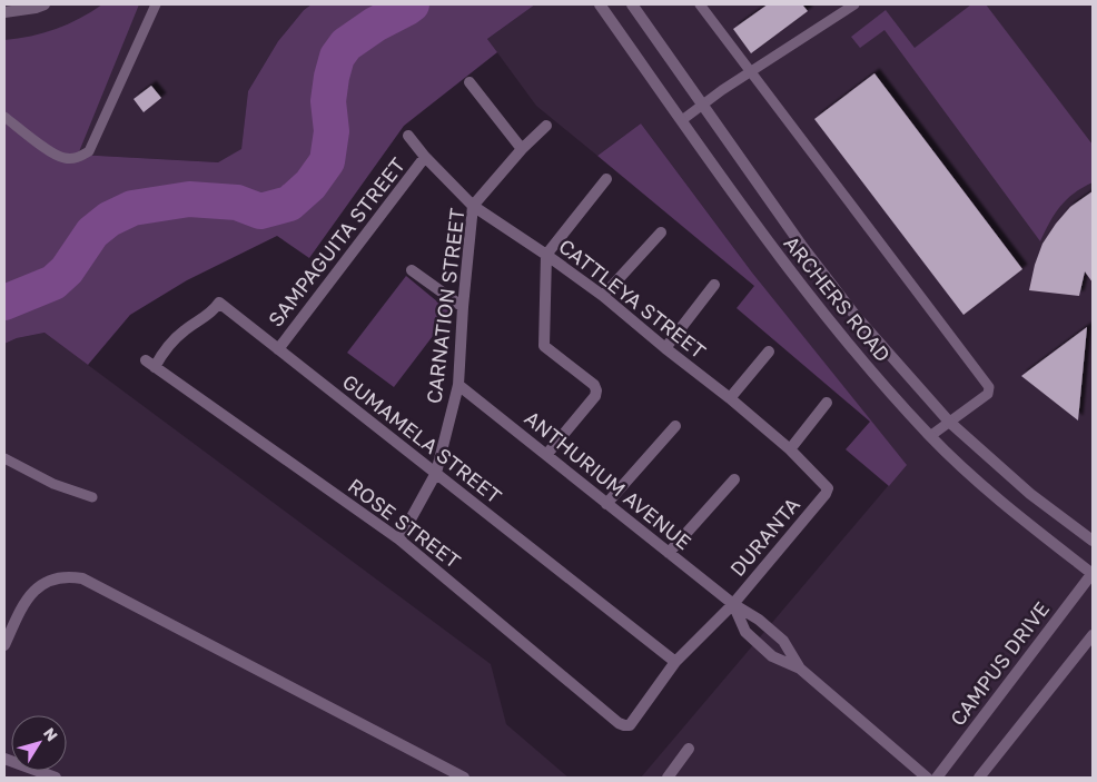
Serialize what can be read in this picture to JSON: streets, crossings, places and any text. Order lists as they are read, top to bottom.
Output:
{
  "streets": {
    "street": [
      "SAMPAGUITA STREET",
      "CATTLEYA STREET",
      "ARCHERS ROAD",
      "CARNATION STREET",
      "GUMAMELA STREET",
      "ANTHURIUM AVENUE",
      "ROSE STREET",
      "DURANTA",
      "CAMPUS DRIVE"
    ]
  },
  "crossings": [
    ["SAMPAGUITA STREET", "CATTLEYA STREET"],
    ["SAMPAGUITA STREET", "GUMAMELA STREET"],
    ["CATTLEYA STREET", "CARNATION STREET"],
    ["CATTLEYA STREET", "DURANTA"],
    ["ARCHERS ROAD", "CAMPUS DRIVE"],
    ["CARNATION STREET", "GUMAMELA STREET"],
    ["CARNATION STREET", "ANTHURIUM AVENUE"],
    ["CARNATION STREET", "ROSE STREET"],
    ["GUMAMELA STREET", "ROSE STREET"],
    ["GUMAMELA STREET", "DURANTA"],
    ["ANTHURIUM AVENUE", "DURANTA"],
    ["ROSE STREET", "DURANTA"]
  ],
  "north": "top right"
}
